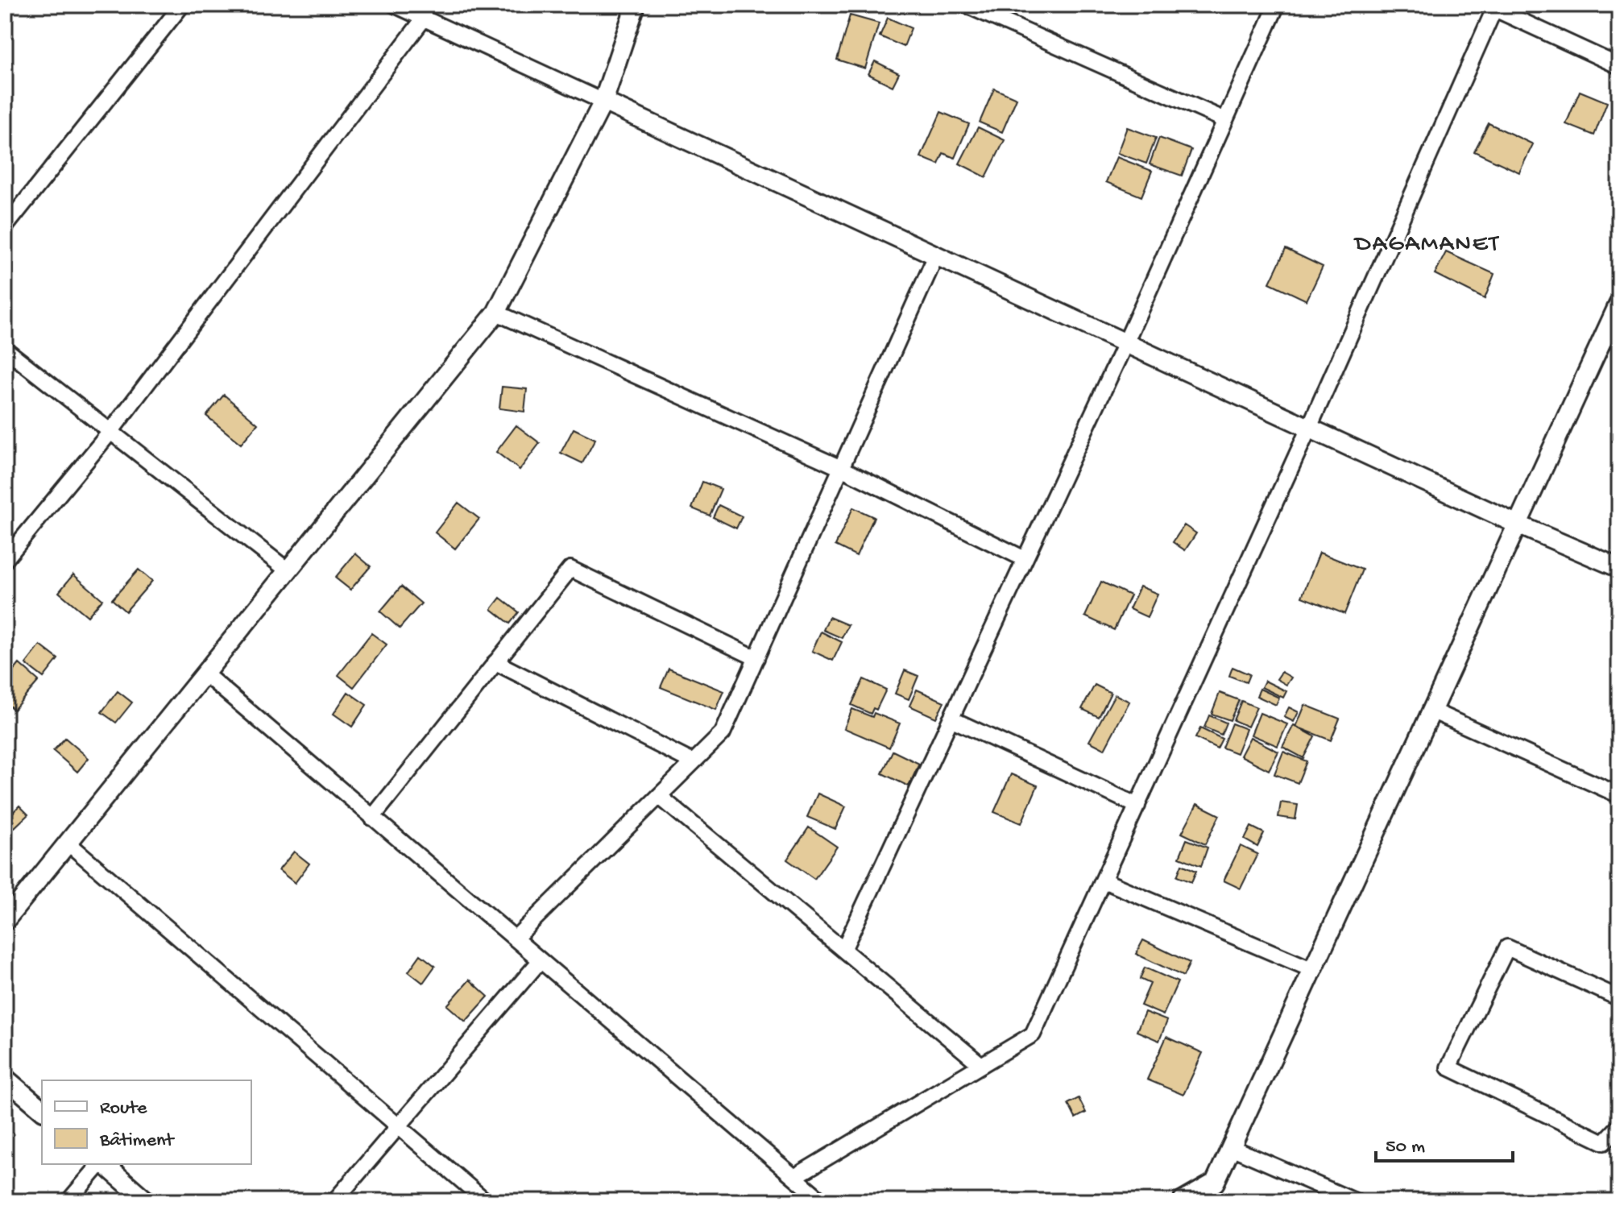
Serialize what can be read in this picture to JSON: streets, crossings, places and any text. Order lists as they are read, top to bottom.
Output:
{
  "districts": ["DAGAMANET"],
  "legend": ["Route", "Bâtiment"],
  "scale_bar": "50 m"
}
